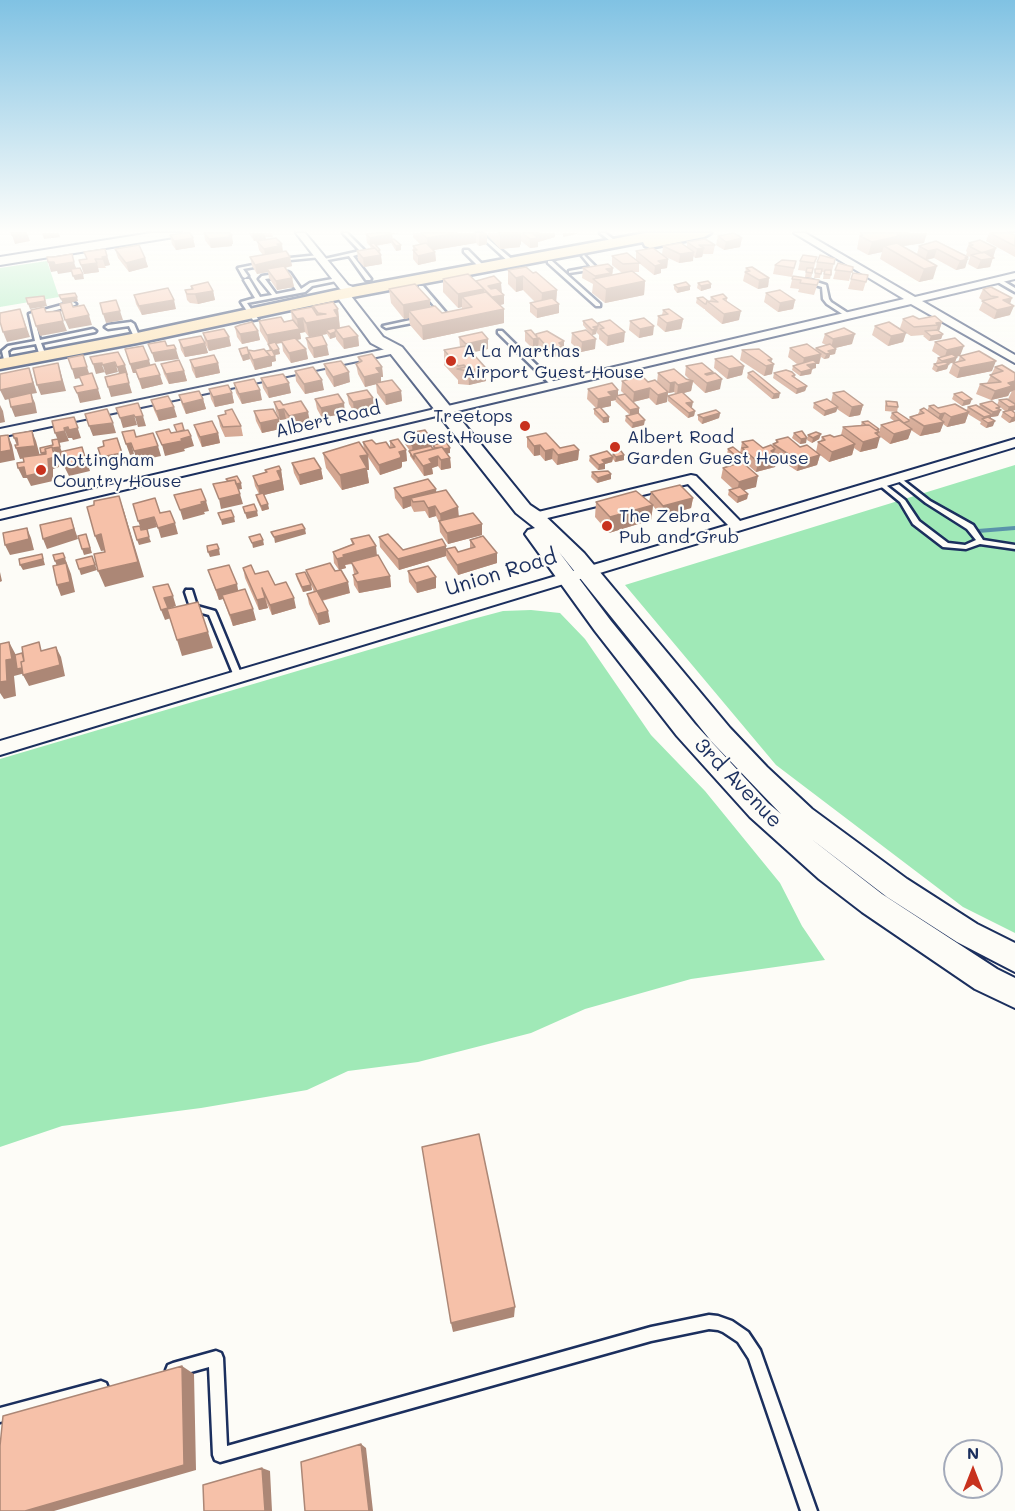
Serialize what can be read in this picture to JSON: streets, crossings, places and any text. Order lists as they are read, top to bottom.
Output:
{
  "streets": {
    "street": ["Albert Road", "Union Road", "3rd Avenue"]
  },
  "crossings": [
    ["Albert Road", "3rd Avenue"],
    ["Union Road", "3rd Avenue"]
  ],
  "places": [
    "A La Marthas Airport Guest House",
    "Treetops Guest House",
    "Albert Road Garden Guest House",
    "Nottingham Country House",
    "The Zebra Pub and Grub"
  ],
  "north": "top"
}
